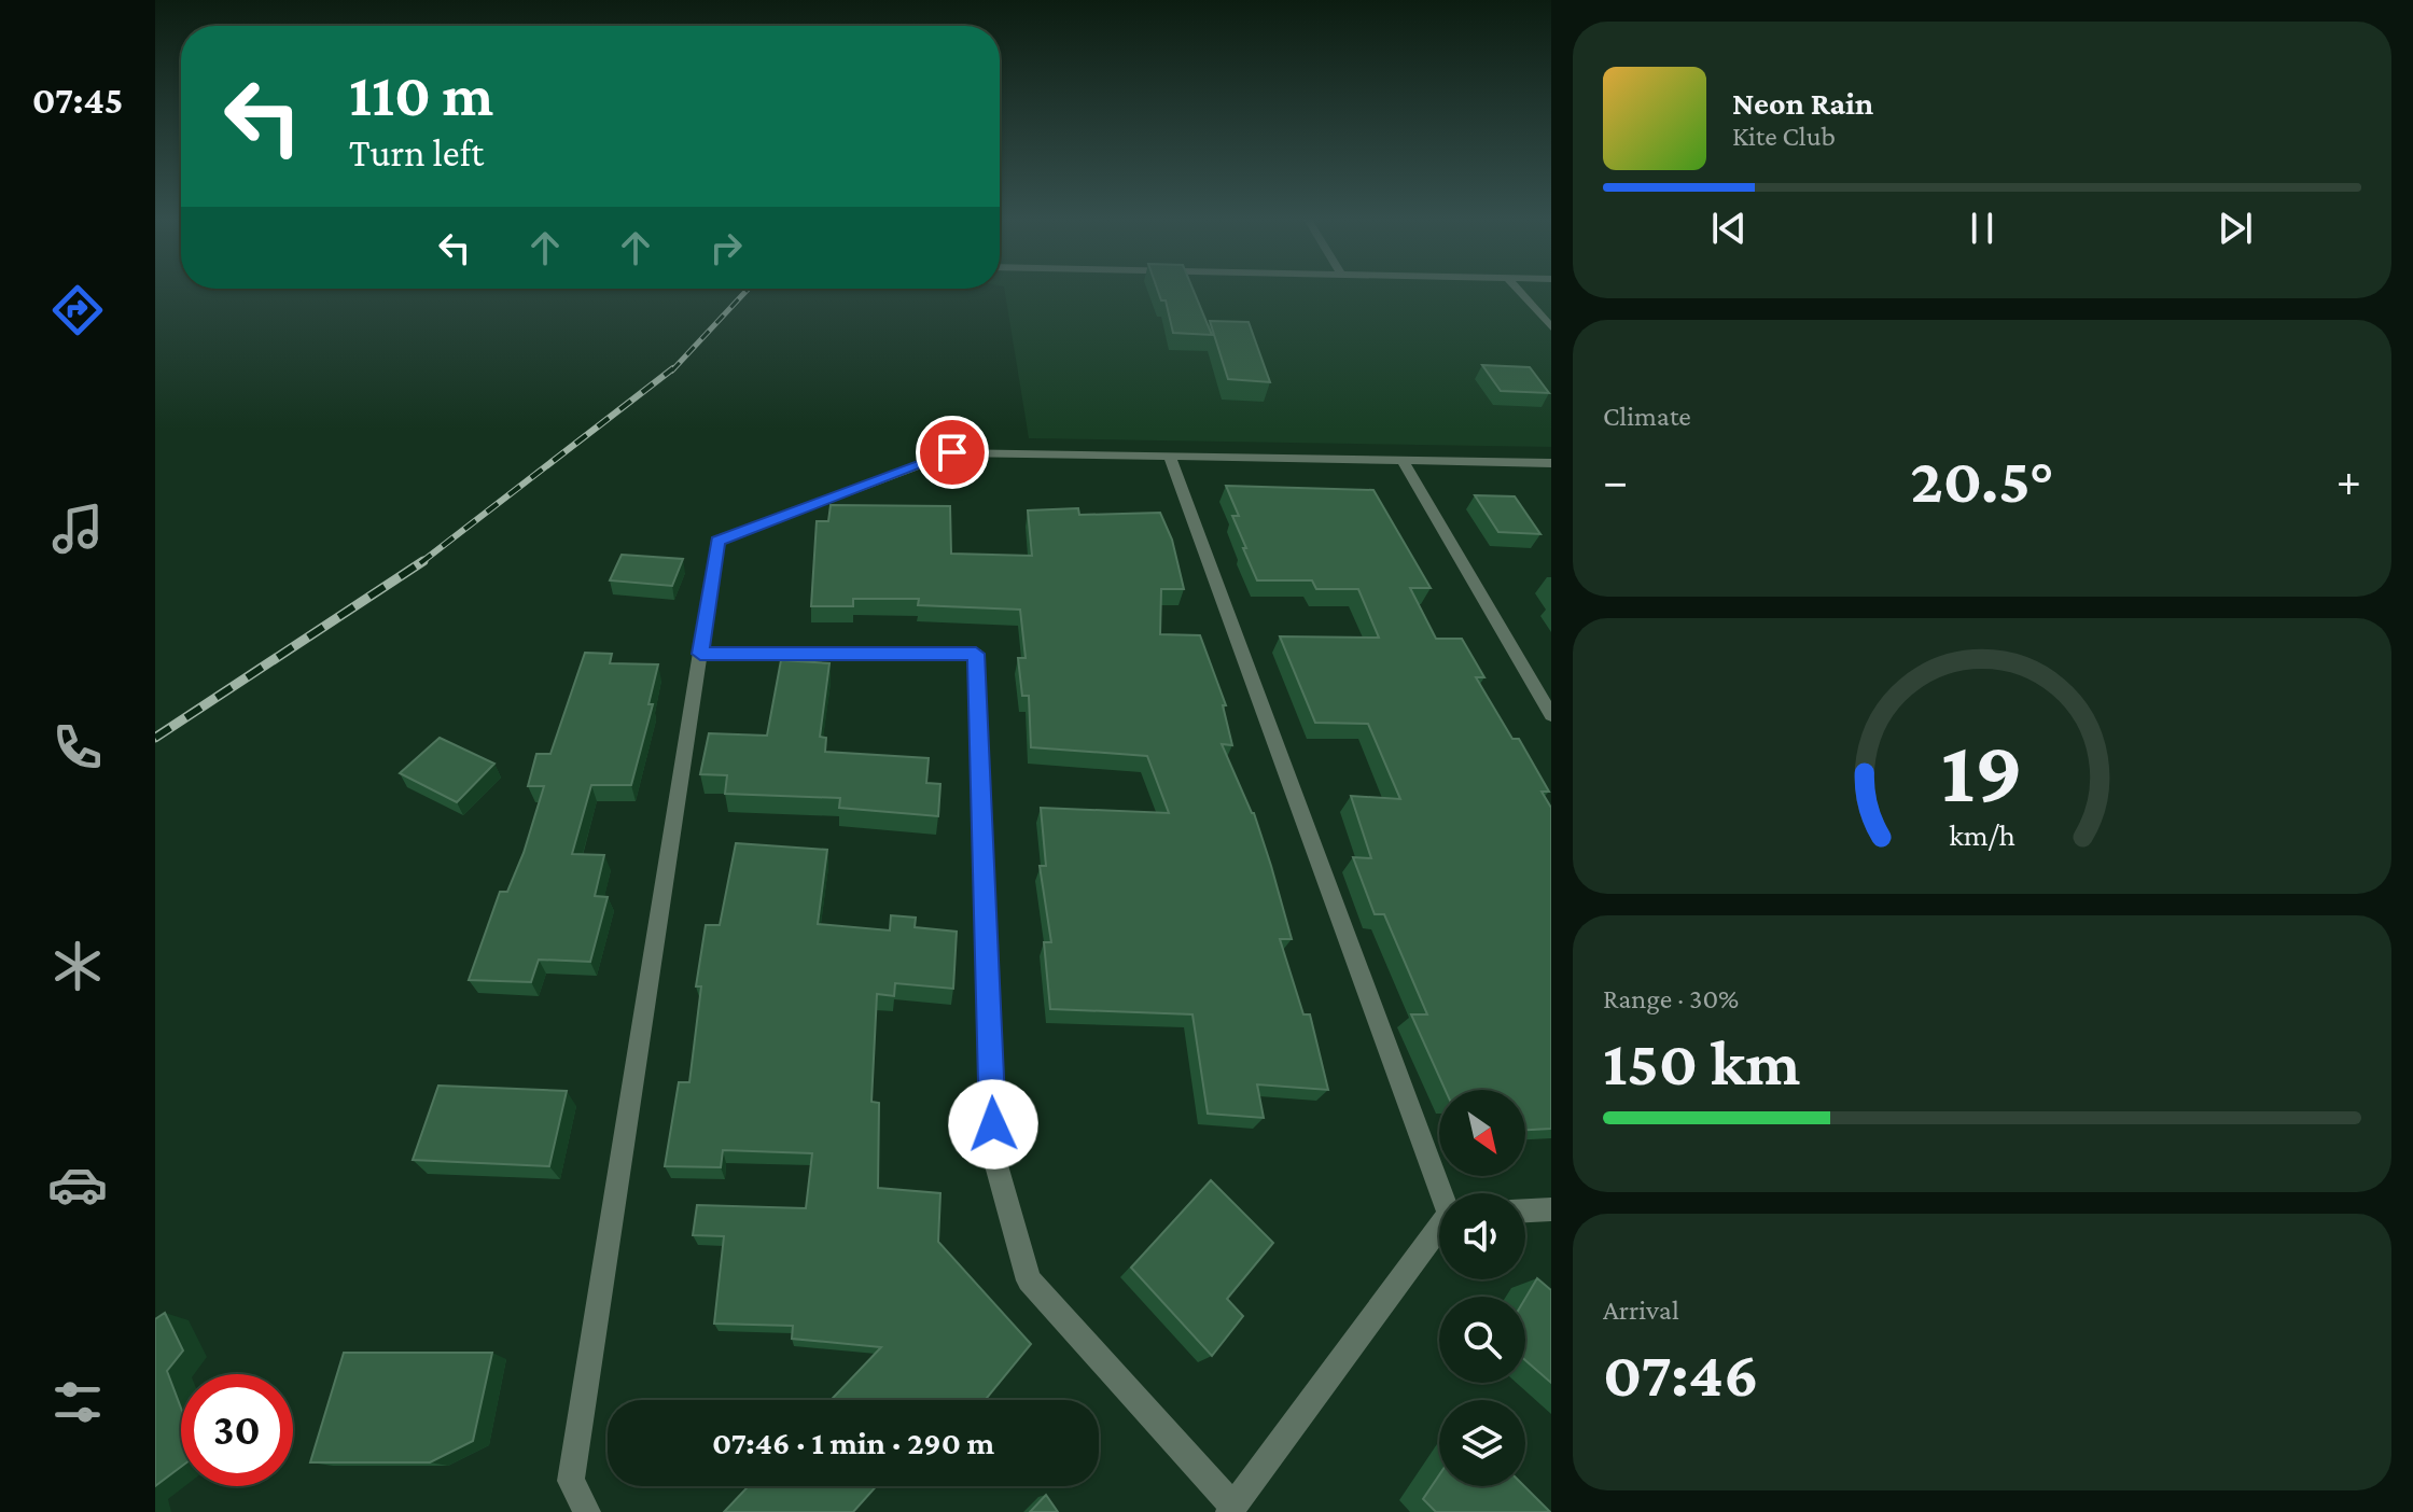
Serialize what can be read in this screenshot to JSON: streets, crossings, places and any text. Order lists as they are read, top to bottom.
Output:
{
  "north": "bottom right",
  "page": {
    "tabs": "07:45",
    "turn": ["110 m", "Turn left"],
    "song": ["Neon Rain", "Kite Club"],
    "tile": [
      "Climate",
      ["Range · 30%", "150 km"],
      ["Arrival", "07:46"]
    ],
    "heat": ["−", "20.5°", "+"],
    "limit": "30",
    "trip": "07:46 · 1 min · 290 m",
    "gauge": ["19", "km/h"]
  }
}
